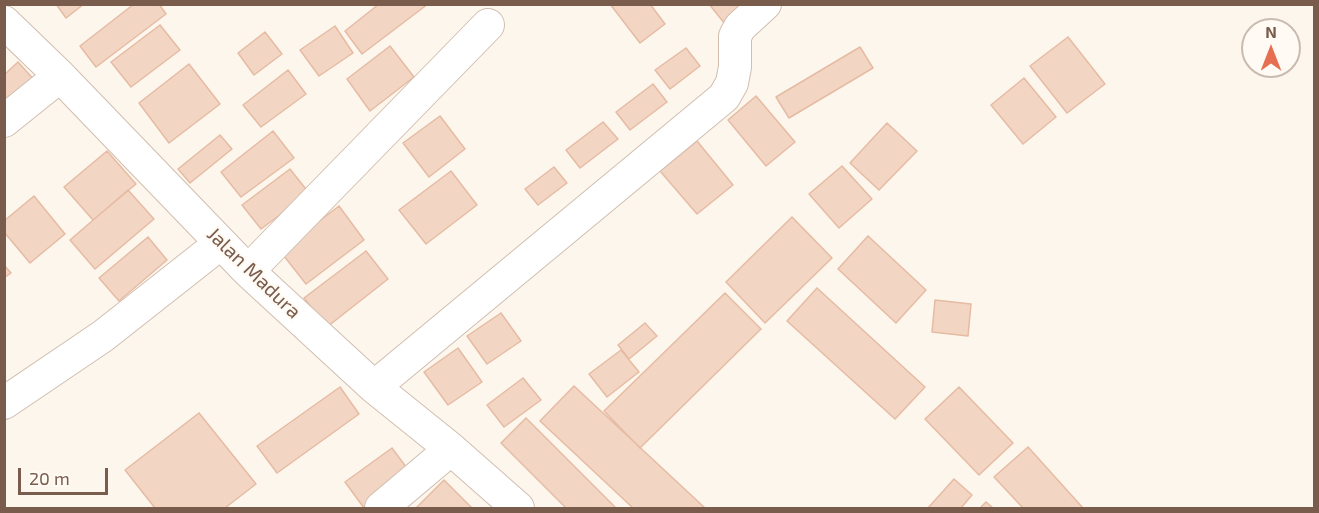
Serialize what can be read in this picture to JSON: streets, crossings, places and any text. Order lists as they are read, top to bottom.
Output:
{
  "streets": {
    "street": ["Jalan Madura"]
  },
  "scale_bar": "20 m",
  "north": "top"
}
